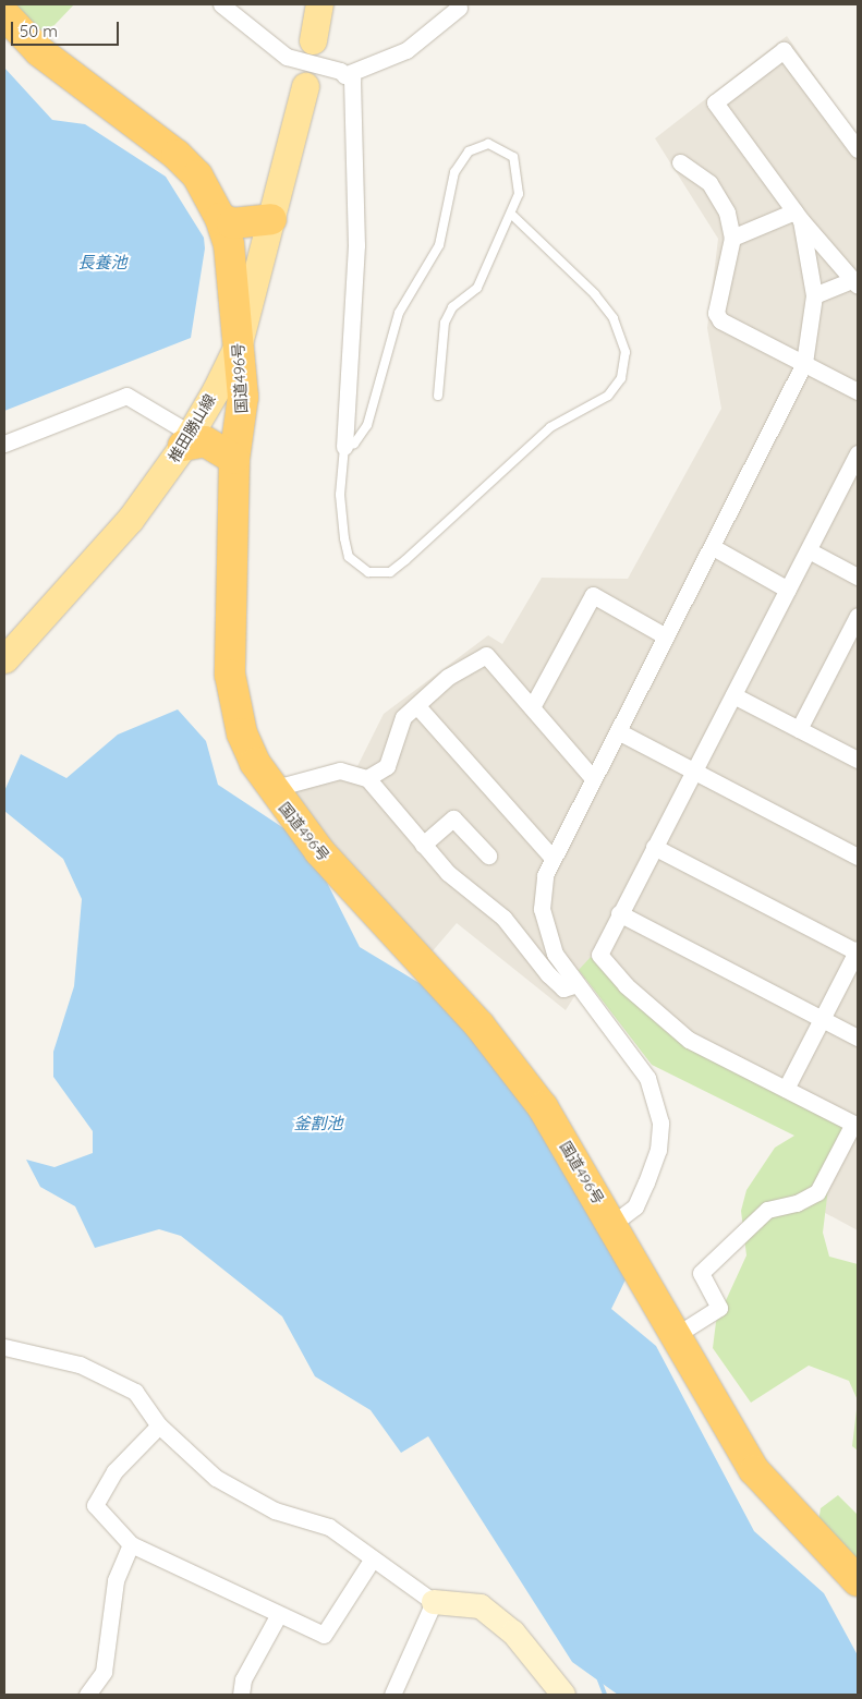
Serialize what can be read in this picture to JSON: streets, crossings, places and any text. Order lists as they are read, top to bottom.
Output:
{
  "streets": {
    "highway": ["国道496号"],
    "main road": ["椎田勝山線"]
  },
  "crossings": [
    ["国道496号", "椎田勝山線"]
  ],
  "water": ["長養池", "釜割池"],
  "scale_bar": "50 m"
}
